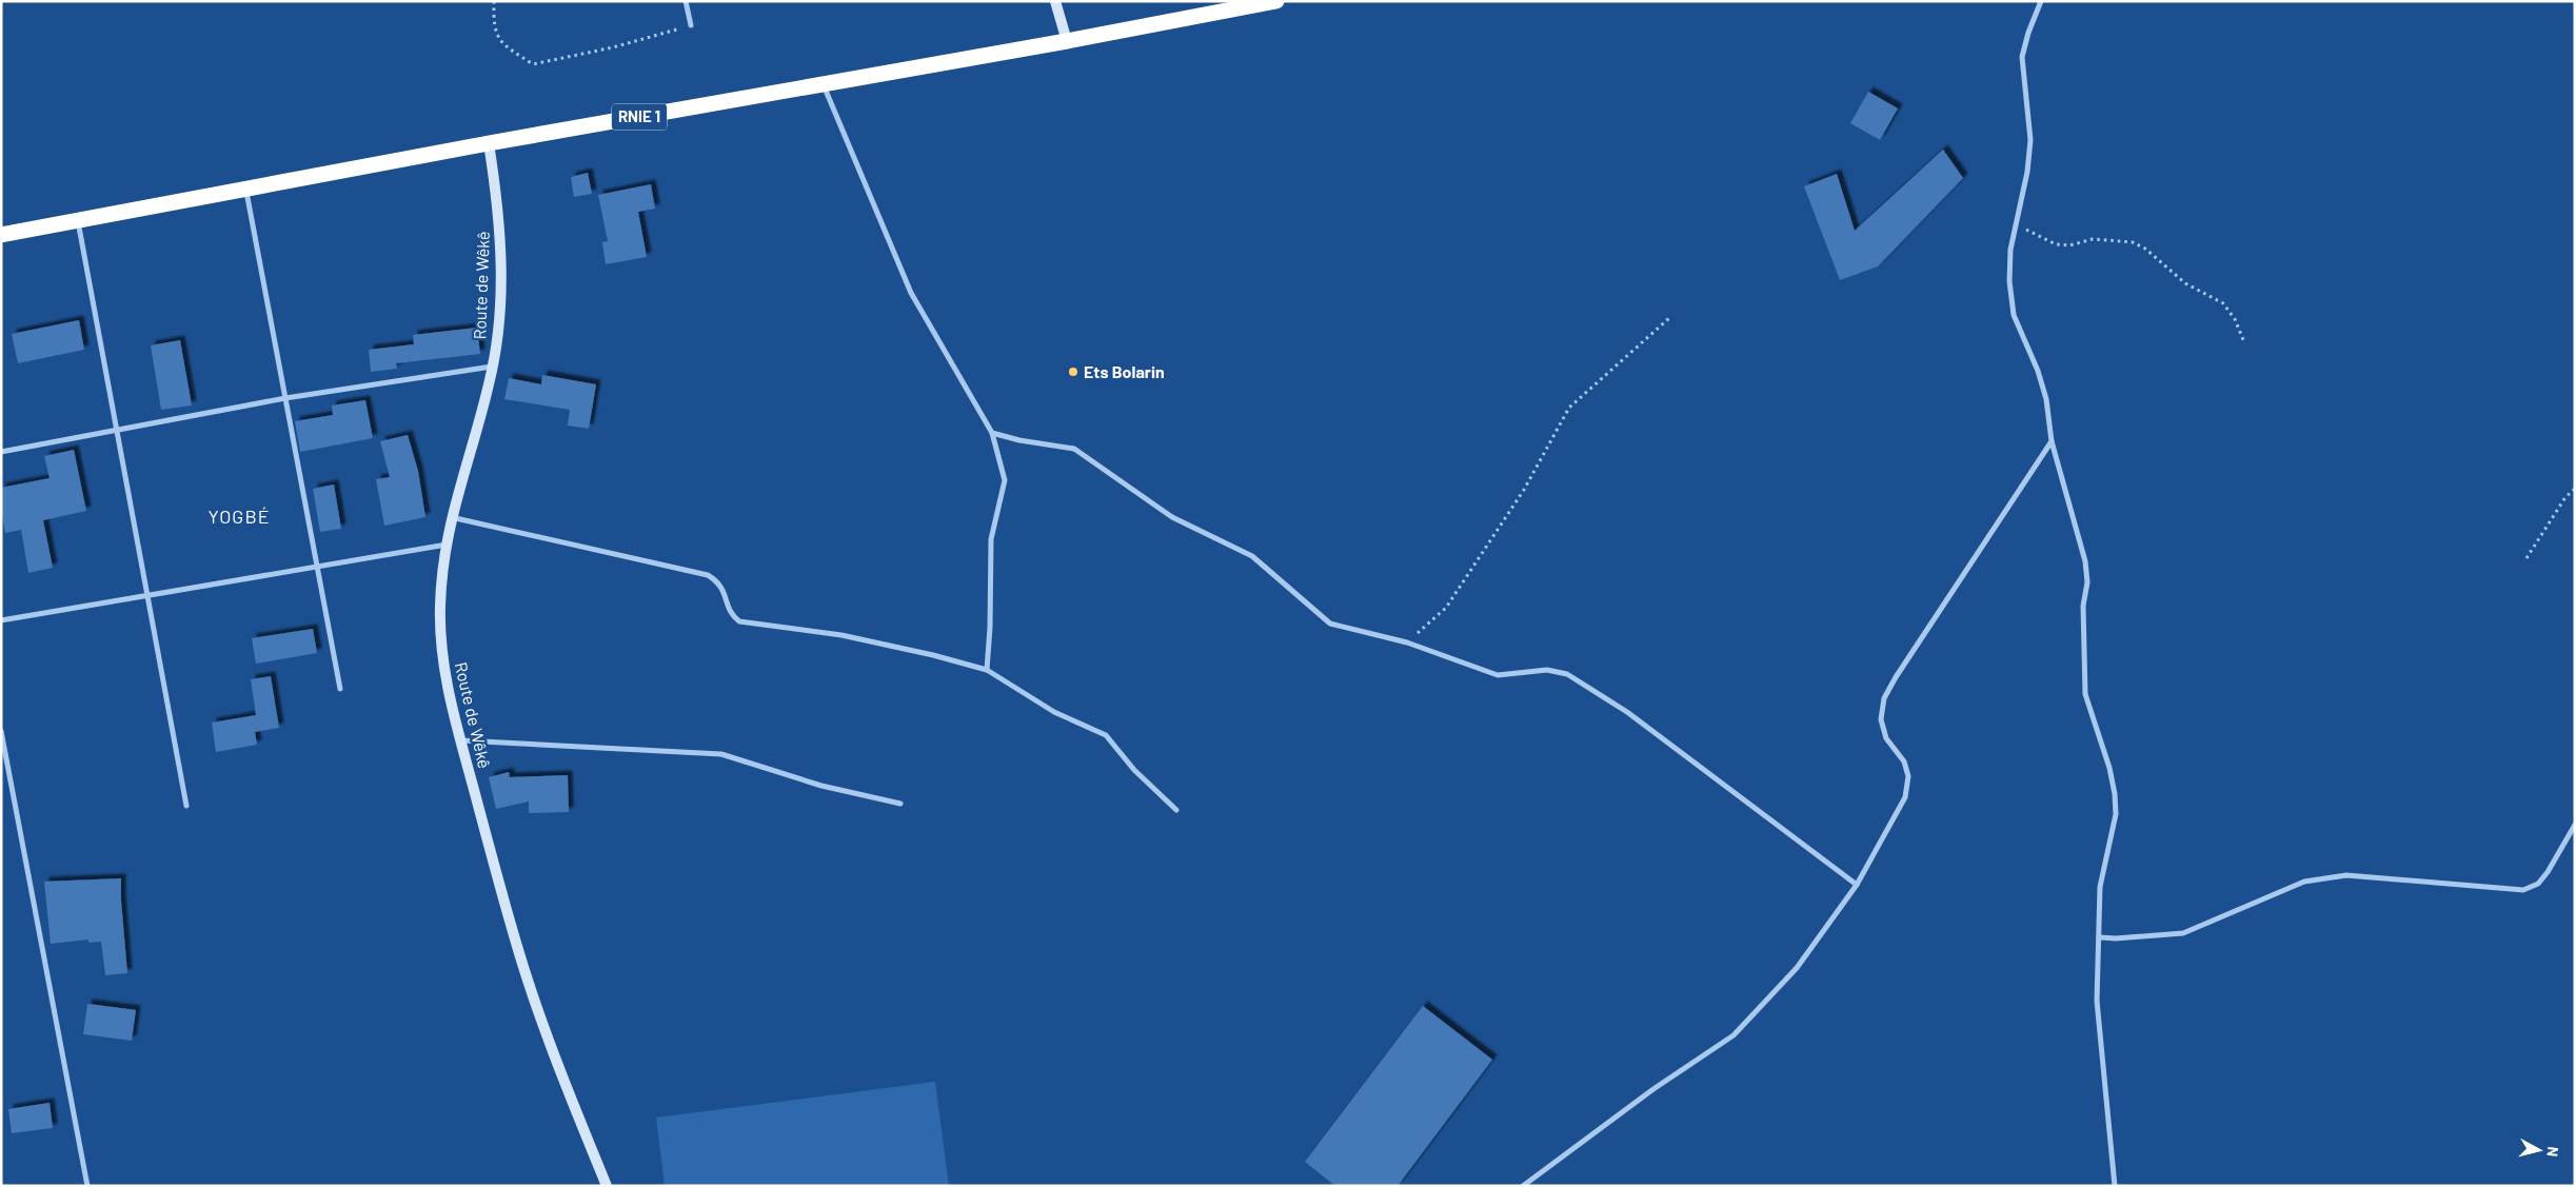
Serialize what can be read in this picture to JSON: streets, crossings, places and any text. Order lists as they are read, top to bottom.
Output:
{
  "streets": {
    "highway": ["RNIE 1"],
    "street": ["Route de Wêkê"]
  },
  "crossings": [
    ["RNIE 1", "Route de Wêkê"]
  ],
  "districts": ["YOGBÉ"],
  "places": ["Ets Bolarin"],
  "north": "right"
}
